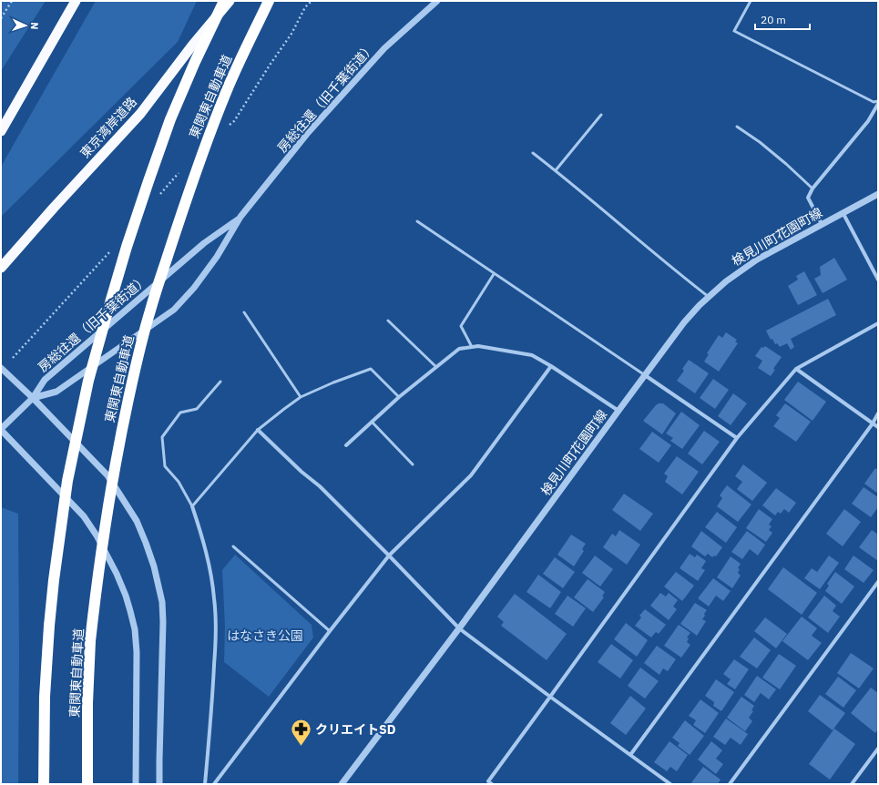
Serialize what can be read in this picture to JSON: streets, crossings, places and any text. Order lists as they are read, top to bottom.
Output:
{
  "streets": {
    "highway": ["東関東自動車道", "東京湾岸道路"],
    "street": ["房総往還（旧千葉街道）", "検見川町花園町線"]
  },
  "parks": ["はなさき公園"],
  "places": {
    "pharmacy": ["クリエイトSD"]
  },
  "scale_bar": "20 m",
  "north": "right"
}
